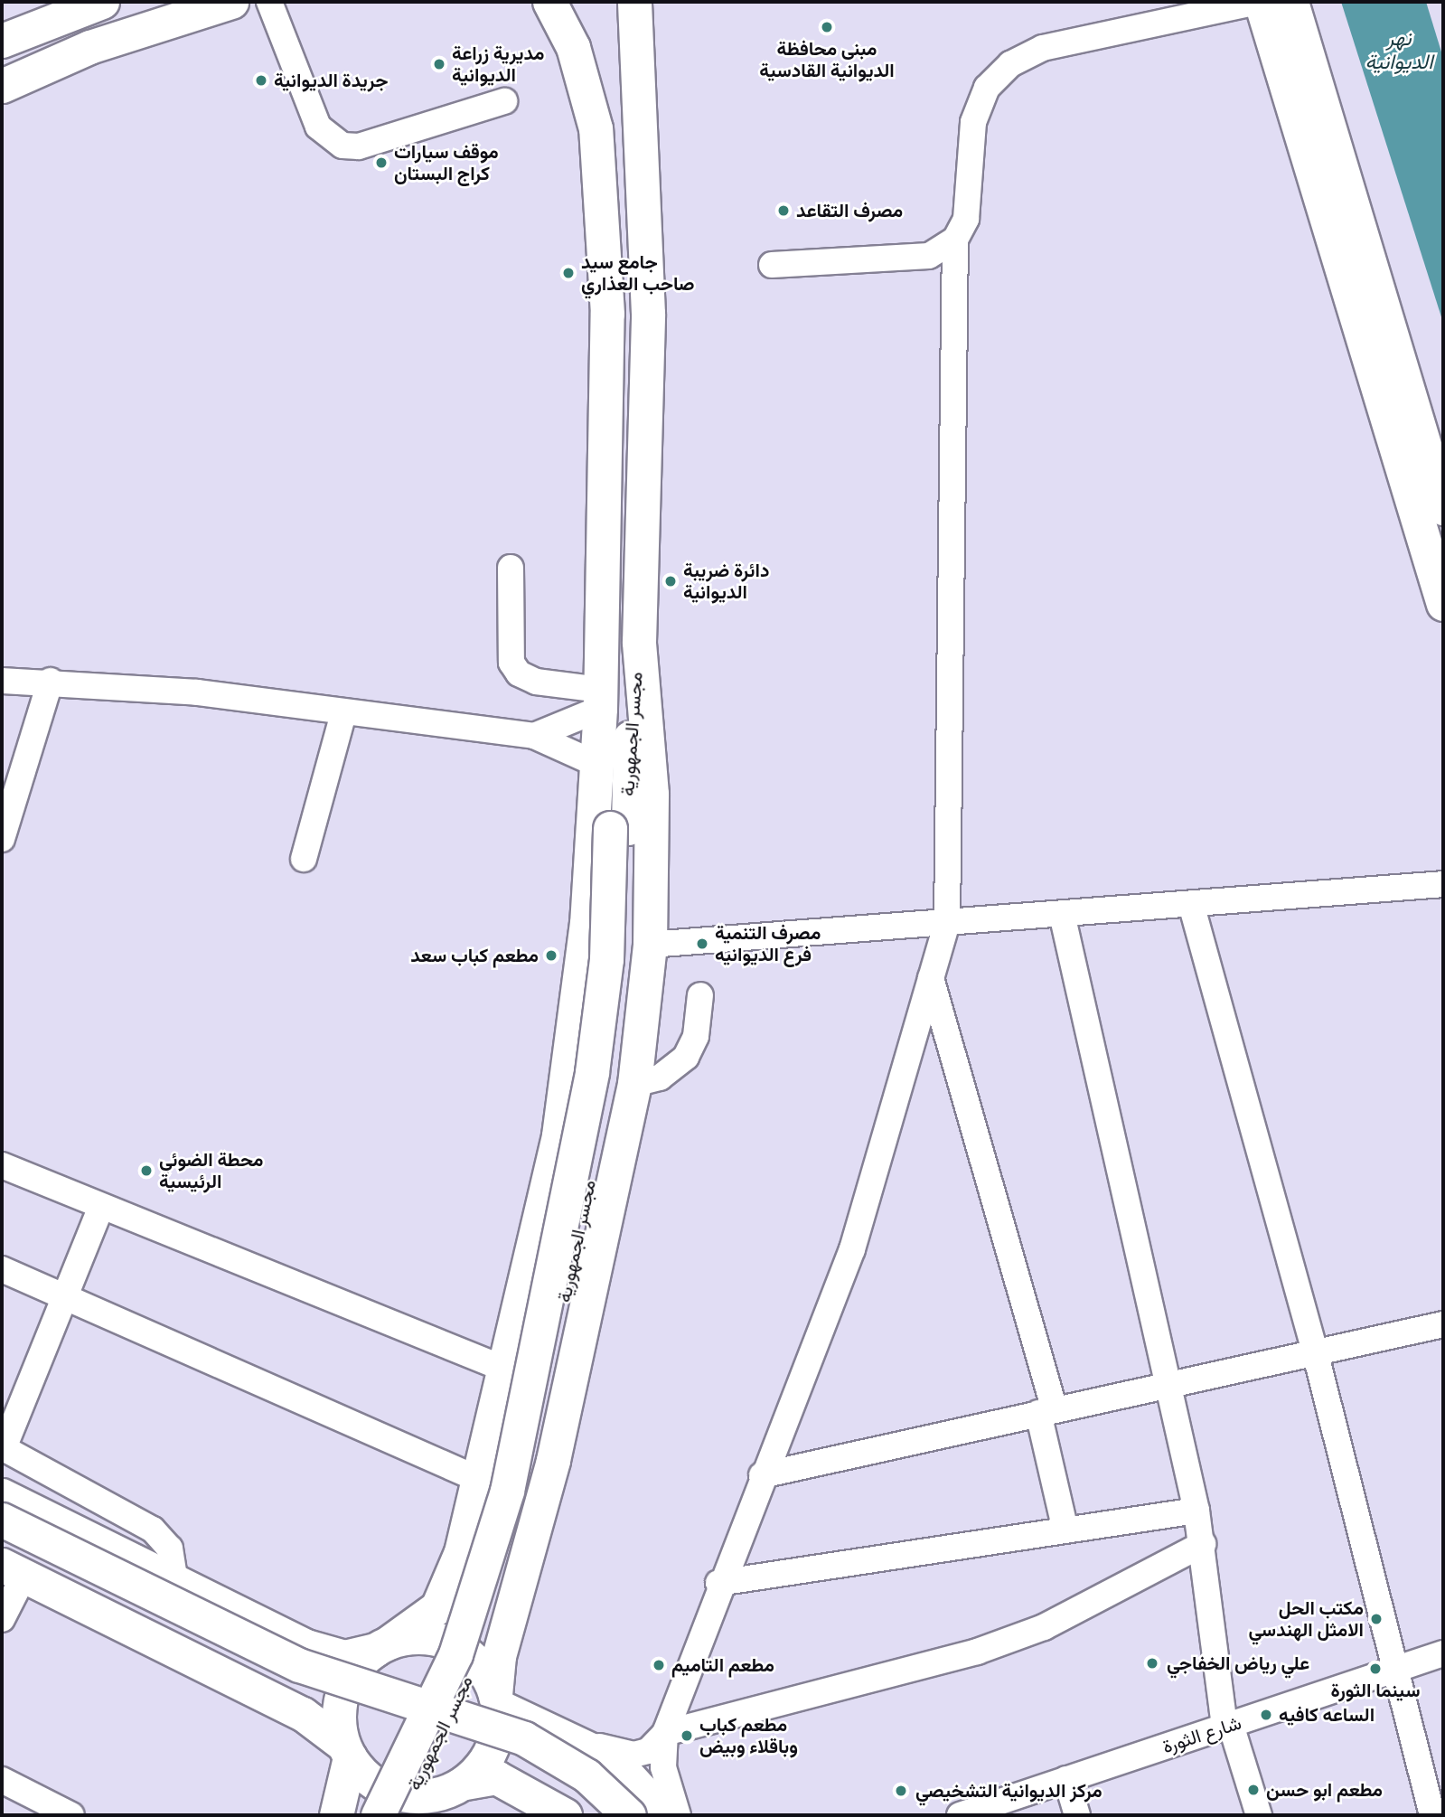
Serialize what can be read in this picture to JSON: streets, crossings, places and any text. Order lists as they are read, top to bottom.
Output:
{
  "streets": {
    "main road": ["مجسر الجمهورية"],
    "street": ["شارع الثورة"]
  },
  "water": ["نهر الديوانية"],
  "places": [
    "مبنى محافظة الديوانية القادسية",
    "مديرية زراعة الديوانية",
    "جريدة الديوانية",
    "موقف سيارات كراج البستان",
    "مصرف التقاعد",
    "جامع سيد صاحب العذاري",
    "دائرة ضريبة الديوانية",
    "مصرف التنمية فرع الديوانيه",
    "مطعم كباب سعد",
    "محطة الضوئي الرئيسية",
    "مكتب الحل الامثل الهندسي",
    "علي رياض الخفاجي",
    "مطعم التاميم",
    "سينما الثورة",
    "الساعه كافيه",
    "مطعم كباب وباقلاء وبيض",
    "مطعم ابو حسن",
    "مركز الديوانية التشخيصي"
  ]
}
